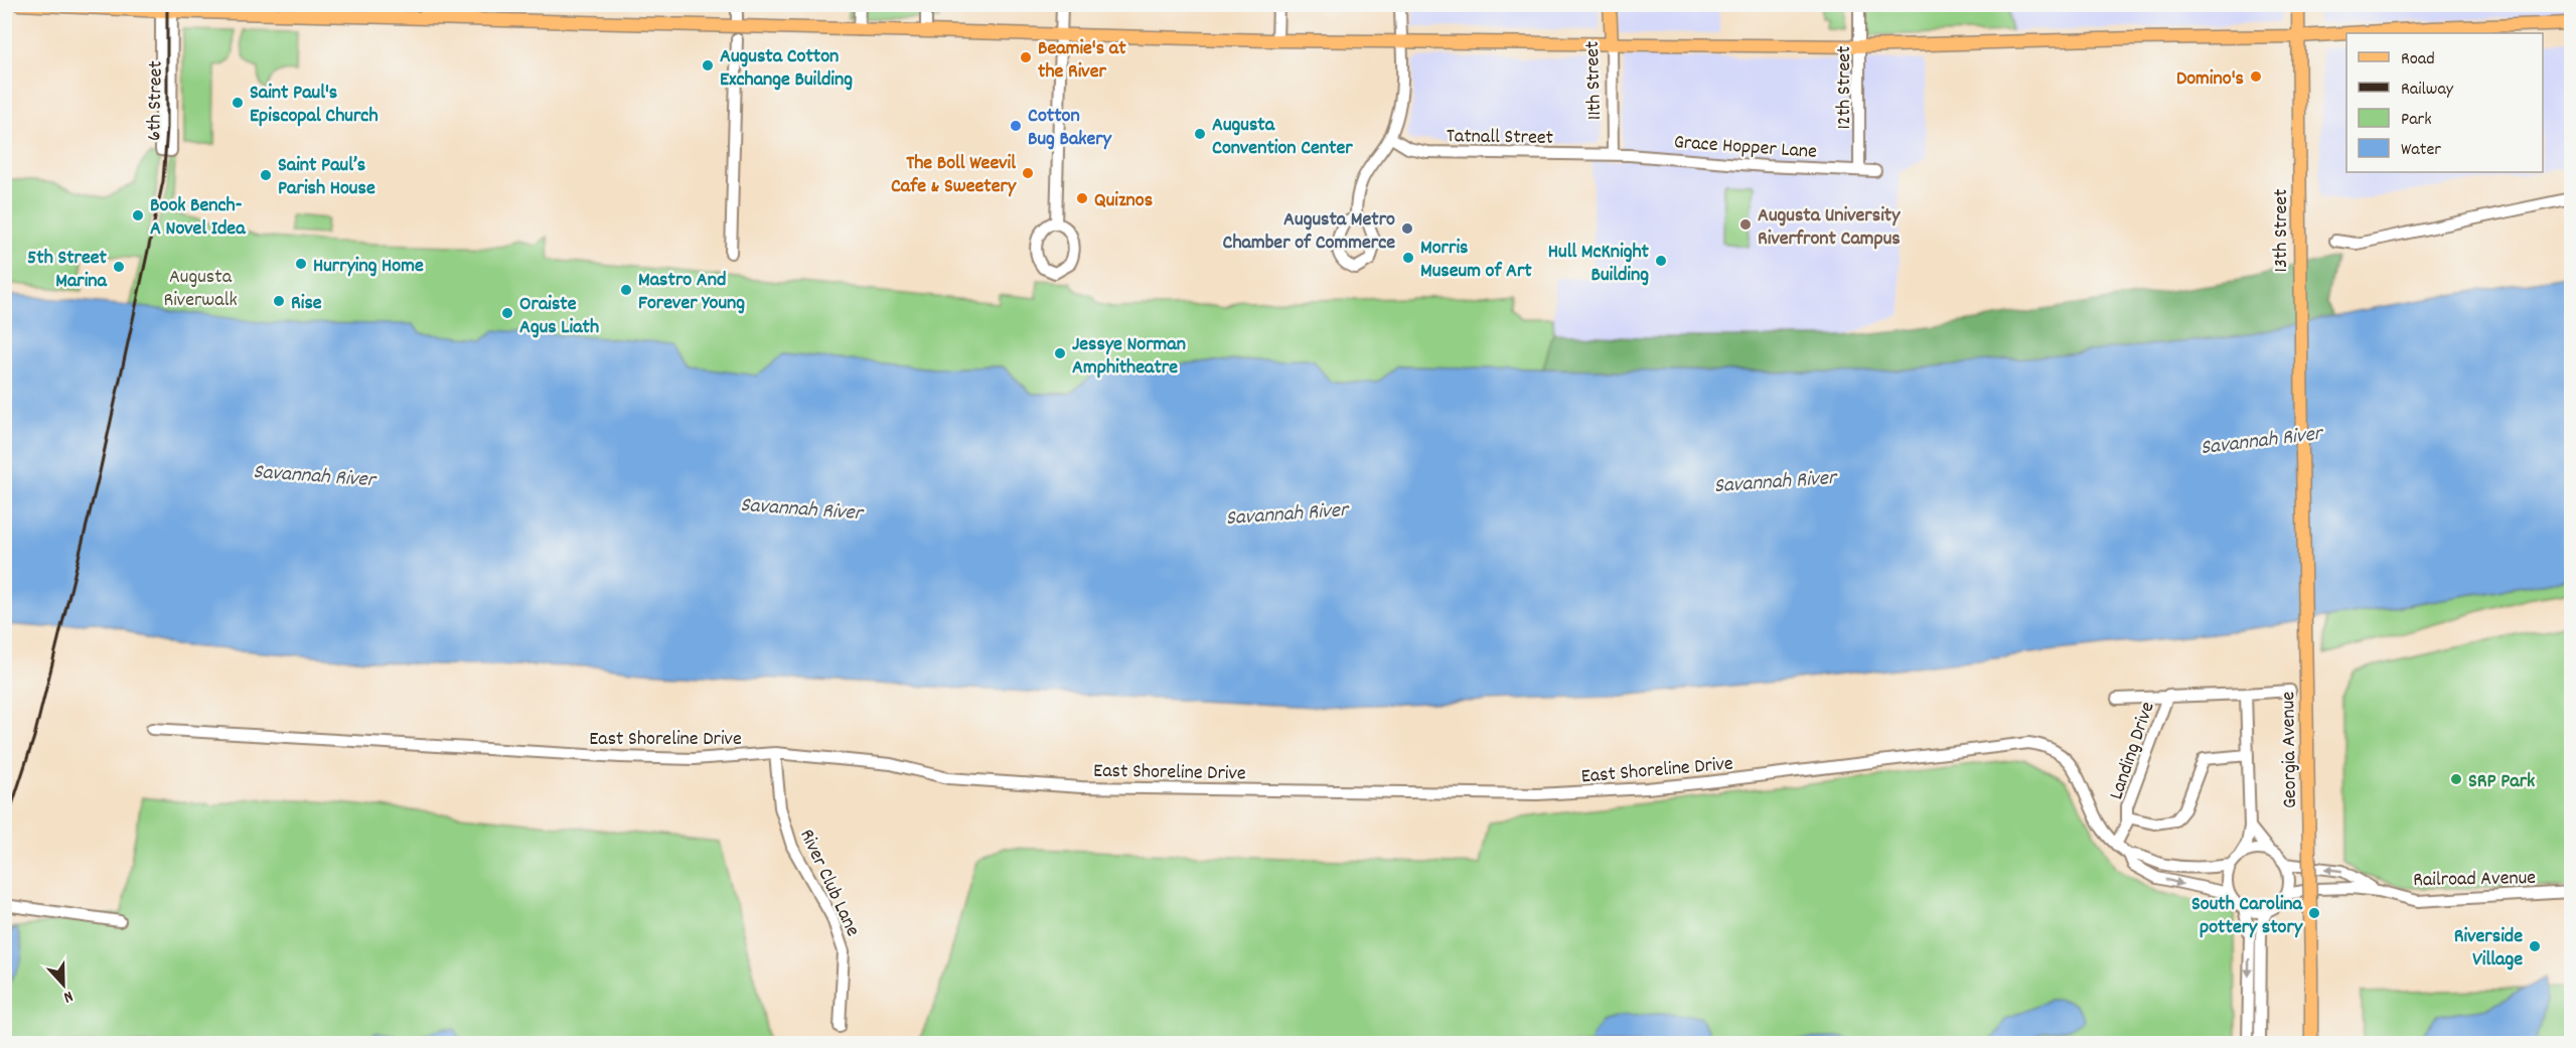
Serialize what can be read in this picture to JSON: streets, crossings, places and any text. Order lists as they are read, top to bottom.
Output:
{
  "streets": {
    "main road": ["11th Street", "13th Street", "Georgia Avenue"],
    "street": [
      "12th Street",
      "6th Street",
      "Tatnall Street",
      "Grace Hopper Lane",
      "East Shoreline Drive",
      "Landing Drive",
      "Railroad Avenue",
      "River Club Lane"
    ]
  },
  "crossings": [
    ["11th Street", "Tatnall Street"],
    ["11th Street", "Grace Hopper Lane"],
    ["12th Street", "Grace Hopper Lane"],
    ["Tatnall Street", "Grace Hopper Lane"],
    ["13th Street", "Georgia Avenue"],
    ["East Shoreline Drive", "Landing Drive"],
    ["East Shoreline Drive", "Railroad Avenue"],
    ["East Shoreline Drive", "River Club Lane"]
  ],
  "water": ["Savannah River"],
  "parks": ["Augusta Riverwalk"],
  "places": [
    "Beamie's at the River",
    "Augusta Cotton Exchange Building",
    "Domino's",
    "Saint Paul's Episcopal Church",
    "Cotton Bug Bakery",
    "Augusta Convention Center",
    "The Boll Weevil Cafe & Sweetery",
    "Saint Paul’s Parish House",
    "Quiznos",
    "Book Bench- A Novel Idea",
    "Augusta University Riverfront Campus",
    "Augusta Metro Chamber of Commerce",
    "Morris Museum of Art",
    "Hull McKnight Building",
    "Hurrying Home",
    "5th Street Marina",
    "Mastro And Forever Young",
    "Rise",
    "Oraiste Agus Liath",
    "Jessye Norman Amphitheatre",
    "SRP Park",
    "South Carolina pottery story",
    "Riverside Village"
  ],
  "legend": [
    "Road",
    "Railway",
    "Park",
    "Water"
  ],
  "north": "bottom"
}
